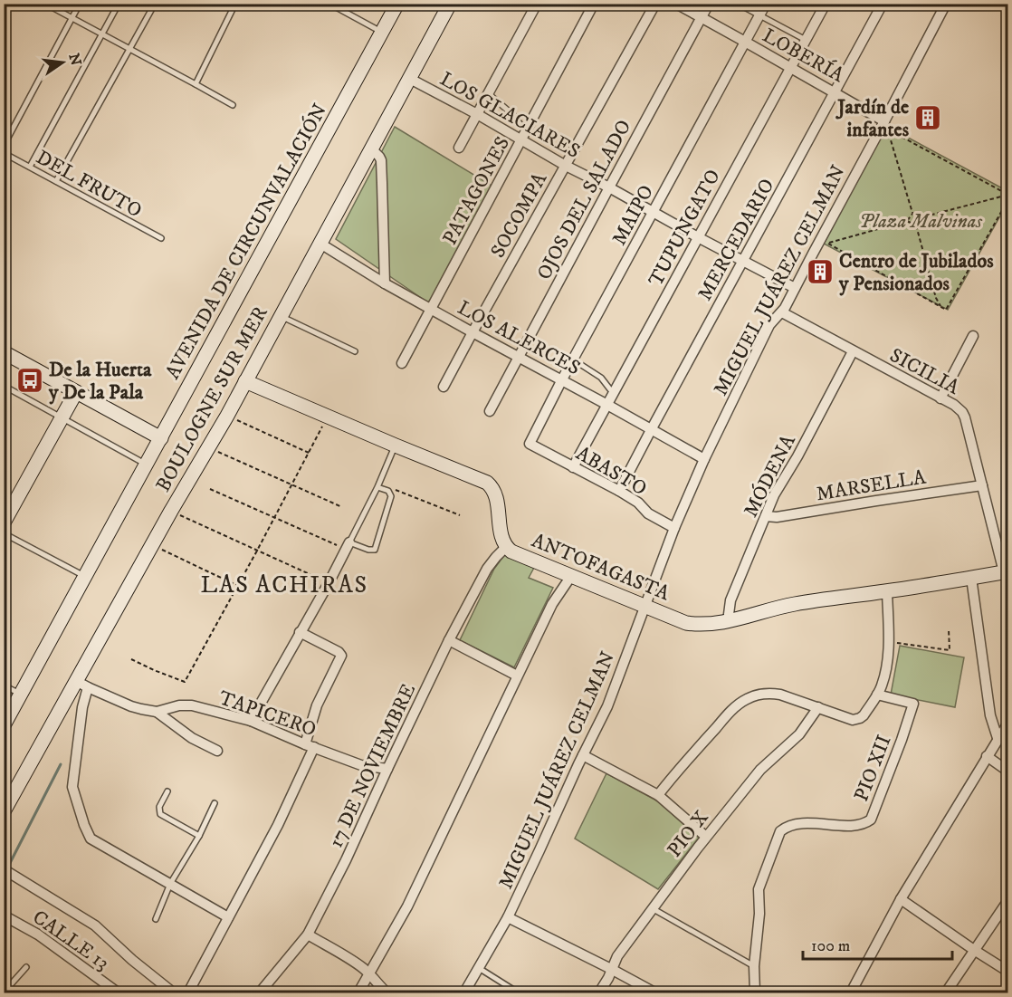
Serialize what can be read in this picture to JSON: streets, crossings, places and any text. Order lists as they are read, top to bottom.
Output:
{
  "streets": {
    "street": [
      "LOBERÍA",
      "LOS GLACIARES",
      "PATAGONES",
      "OJOS DEL SALADO",
      "SOCOMPA",
      "MAIPO",
      "TUPUNGATO",
      "MERCEDARIO",
      "AVENIDA DE CIRCUNVALACIÓN",
      "MIGUEL JUÁREZ CELMAN",
      "LOS ALERCES",
      "SICILIA",
      "BOULOGNE SUR MER",
      "ABASTO",
      "MÓDENA",
      "MARSELLA",
      "ANTOFAGASTA",
      "TAPICERO",
      "17 DE NOVIEMBRE",
      "PIO XII",
      "PIO X",
      "CALLE 13"
    ],
    "lane": ["DEL FRUTO"]
  },
  "crossings": [
    ["LOBERÍA", "OJOS DEL SALADO"],
    ["LOBERÍA", "MAIPO"],
    ["LOBERÍA", "TUPUNGATO"],
    ["LOBERÍA", "MERCEDARIO"],
    ["LOBERÍA", "MIGUEL JUÁREZ CELMAN"],
    ["LOS GLACIARES", "PATAGONES"],
    ["LOS GLACIARES", "OJOS DEL SALADO"],
    ["LOS GLACIARES", "SOCOMPA"],
    ["LOS GLACIARES", "MAIPO"],
    ["LOS GLACIARES", "TUPUNGATO"],
    ["LOS GLACIARES", "MERCEDARIO"],
    ["LOS GLACIARES", "MIGUEL JUÁREZ CELMAN"],
    ["LOS GLACIARES", "BOULOGNE SUR MER"],
    ["PATAGONES", "LOS ALERCES"],
    ["OJOS DEL SALADO", "LOS ALERCES"],
    ["SOCOMPA", "LOS ALERCES"],
    ["MAIPO", "LOS ALERCES"],
    ["MAIPO", "ABASTO"],
    ["TUPUNGATO", "LOS ALERCES"],
    ["TUPUNGATO", "ABASTO"],
    ["MERCEDARIO", "LOS ALERCES"],
    ["MERCEDARIO", "ABASTO"],
    ["MIGUEL JUÁREZ CELMAN", "LOS ALERCES"],
    ["MIGUEL JUÁREZ CELMAN", "SICILIA"],
    ["MIGUEL JUÁREZ CELMAN", "ABASTO"],
    ["MIGUEL JUÁREZ CELMAN", "ANTOFAGASTA"],
    ["LOS ALERCES", "BOULOGNE SUR MER"],
    ["SICILIA", "MÓDENA"],
    ["SICILIA", "MARSELLA"],
    ["SICILIA", "ANTOFAGASTA"],
    ["BOULOGNE SUR MER", "ANTOFAGASTA"],
    ["BOULOGNE SUR MER", "TAPICERO"],
    ["MÓDENA", "MARSELLA"],
    ["MÓDENA", "ANTOFAGASTA"],
    ["ANTOFAGASTA", "17 DE NOVIEMBRE"],
    ["TAPICERO", "17 DE NOVIEMBRE"]
  ],
  "districts": ["LAS ACHIRAS"],
  "parks": ["Plaza Malvinas"],
  "places": {
    "building": ["Jardín de infantes", "Centro de Jubilados y Pensionados"],
    "bus stop": ["De la Huerta y De la Pala"]
  },
  "scale_bar": "100 m",
  "north": "right"
}
